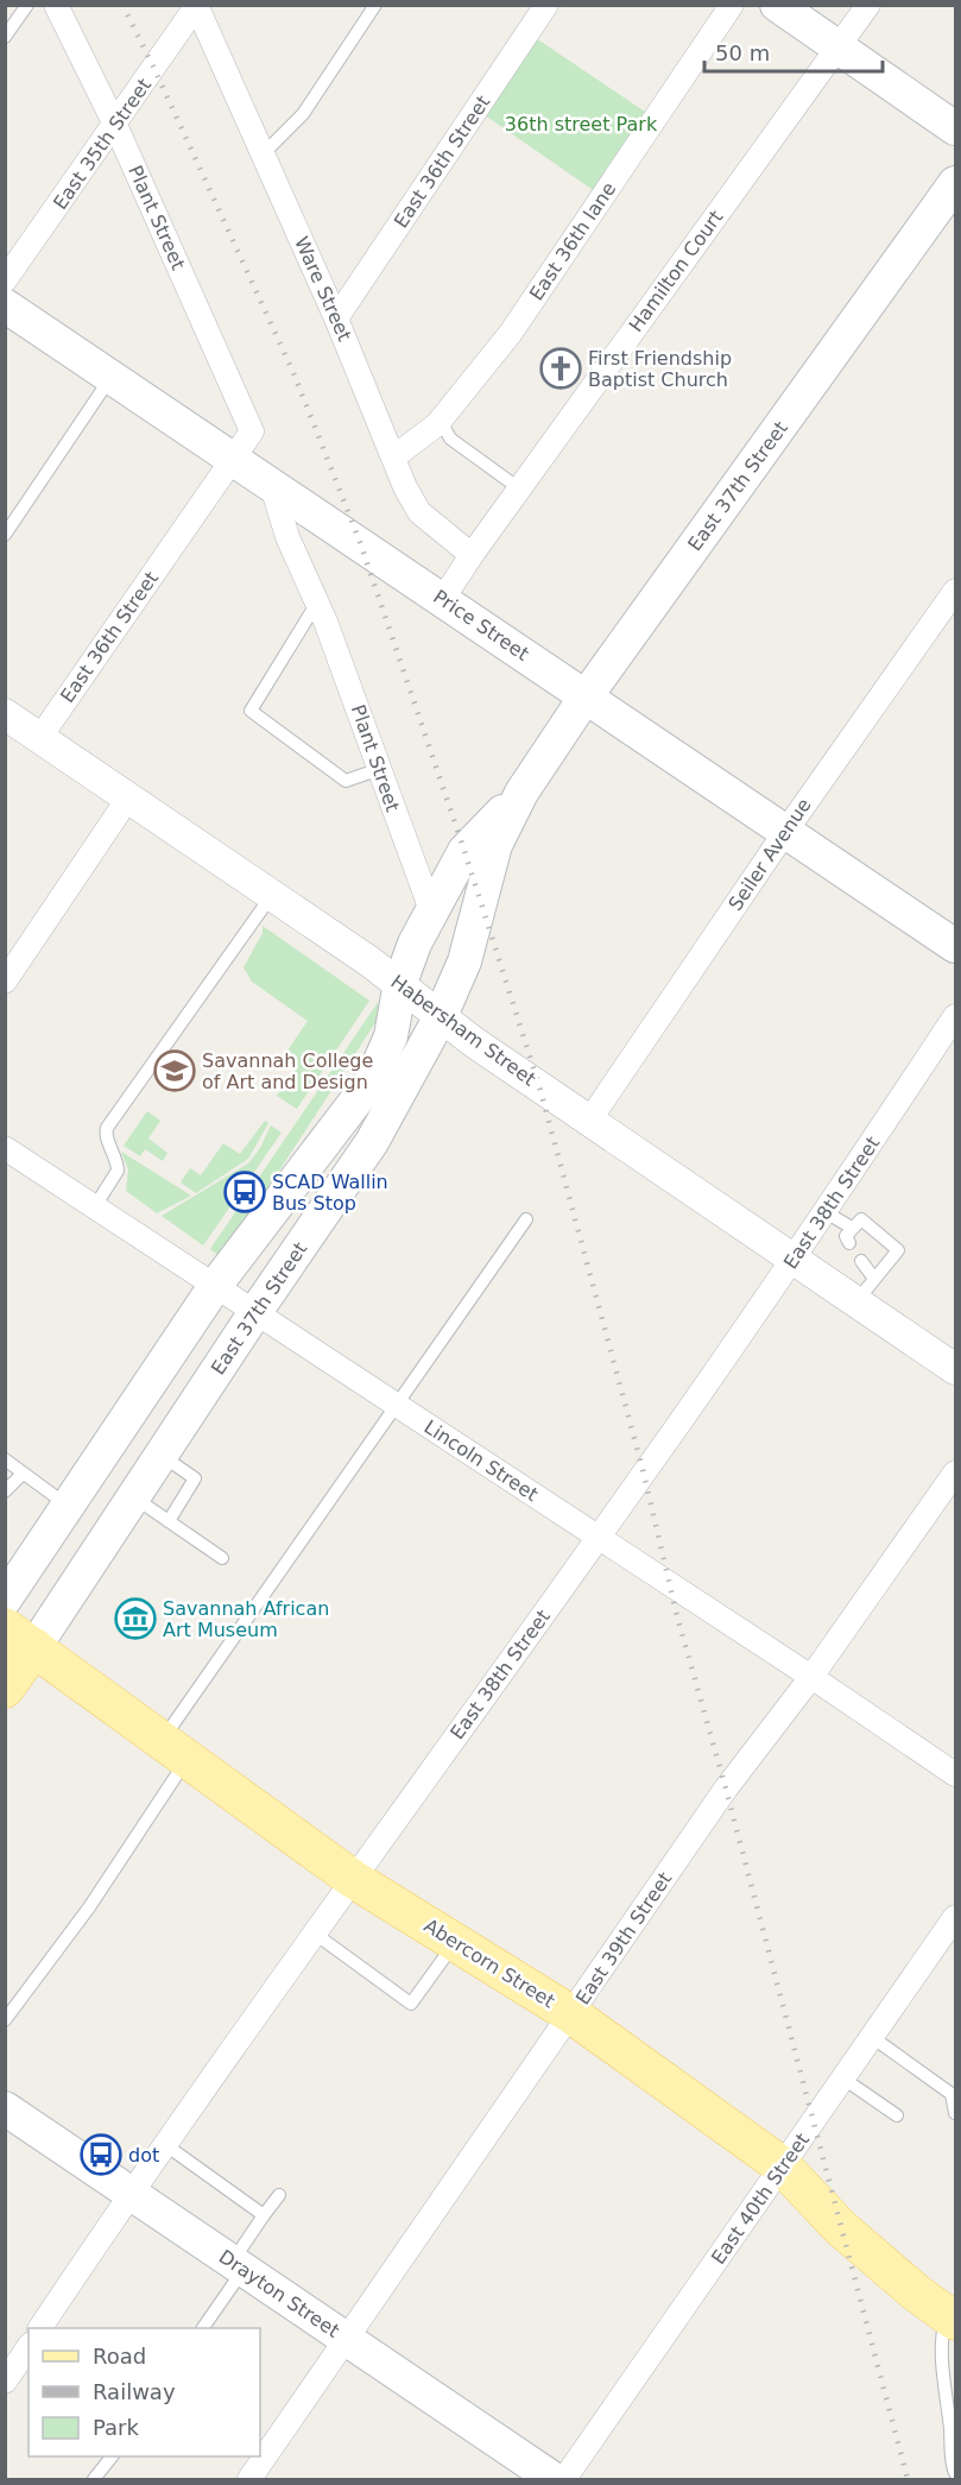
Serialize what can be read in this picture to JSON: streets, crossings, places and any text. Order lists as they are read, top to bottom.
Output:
{
  "streets": {
    "main road": [
      "East 37th Street",
      "Price Street",
      "Abercorn Street",
      "Drayton Street"
    ],
    "street": [
      "East 35th Street",
      "East 36th Street",
      "Plant Street",
      "East 36th lane",
      "Hamilton Court",
      "Ware Street",
      "Seiler Avenue",
      "Habersham Street",
      "East 38th Street",
      "Lincoln Street",
      "East 39th Street",
      "East 40th Street"
    ]
  },
  "crossings": [
    ["East 35th Street", "Plant Street"],
    ["East 35th Street", "Ware Street"],
    ["East 36th Street", "Plant Street"],
    ["East 36th Street", "Ware Street"],
    ["East 36th Street", "Price Street"],
    ["East 36th Street", "Habersham Street"],
    ["Plant Street", "East 37th Street"],
    ["Plant Street", "Price Street"],
    ["East 36th lane", "Ware Street"],
    ["Hamilton Court", "Ware Street"],
    ["Hamilton Court", "Price Street"],
    ["East 37th Street", "Price Street"],
    ["East 37th Street", "Habersham Street"],
    ["East 37th Street", "Lincoln Street"],
    ["East 37th Street", "Abercorn Street"],
    ["Price Street", "Seiler Avenue"],
    ["Seiler Avenue", "Habersham Street"],
    ["Habersham Street", "East 38th Street"],
    ["East 38th Street", "Lincoln Street"],
    ["East 38th Street", "Abercorn Street"],
    ["East 38th Street", "Drayton Street"],
    ["Lincoln Street", "East 39th Street"],
    ["East 39th Street", "Abercorn Street"],
    ["East 39th Street", "Drayton Street"],
    ["Abercorn Street", "East 40th Street"]
  ],
  "parks": ["36th street Park"],
  "places": {
    "church": ["First Friendship Baptist Church"],
    "school or university": ["Savannah College of Art and Design"],
    "bus stop": ["SCAD Wallin Bus Stop", "dot"],
    "museum": ["Savannah African Art Museum"]
  },
  "legend": ["Road", "Railway", "Park"],
  "scale_bar": "50 m"
}
